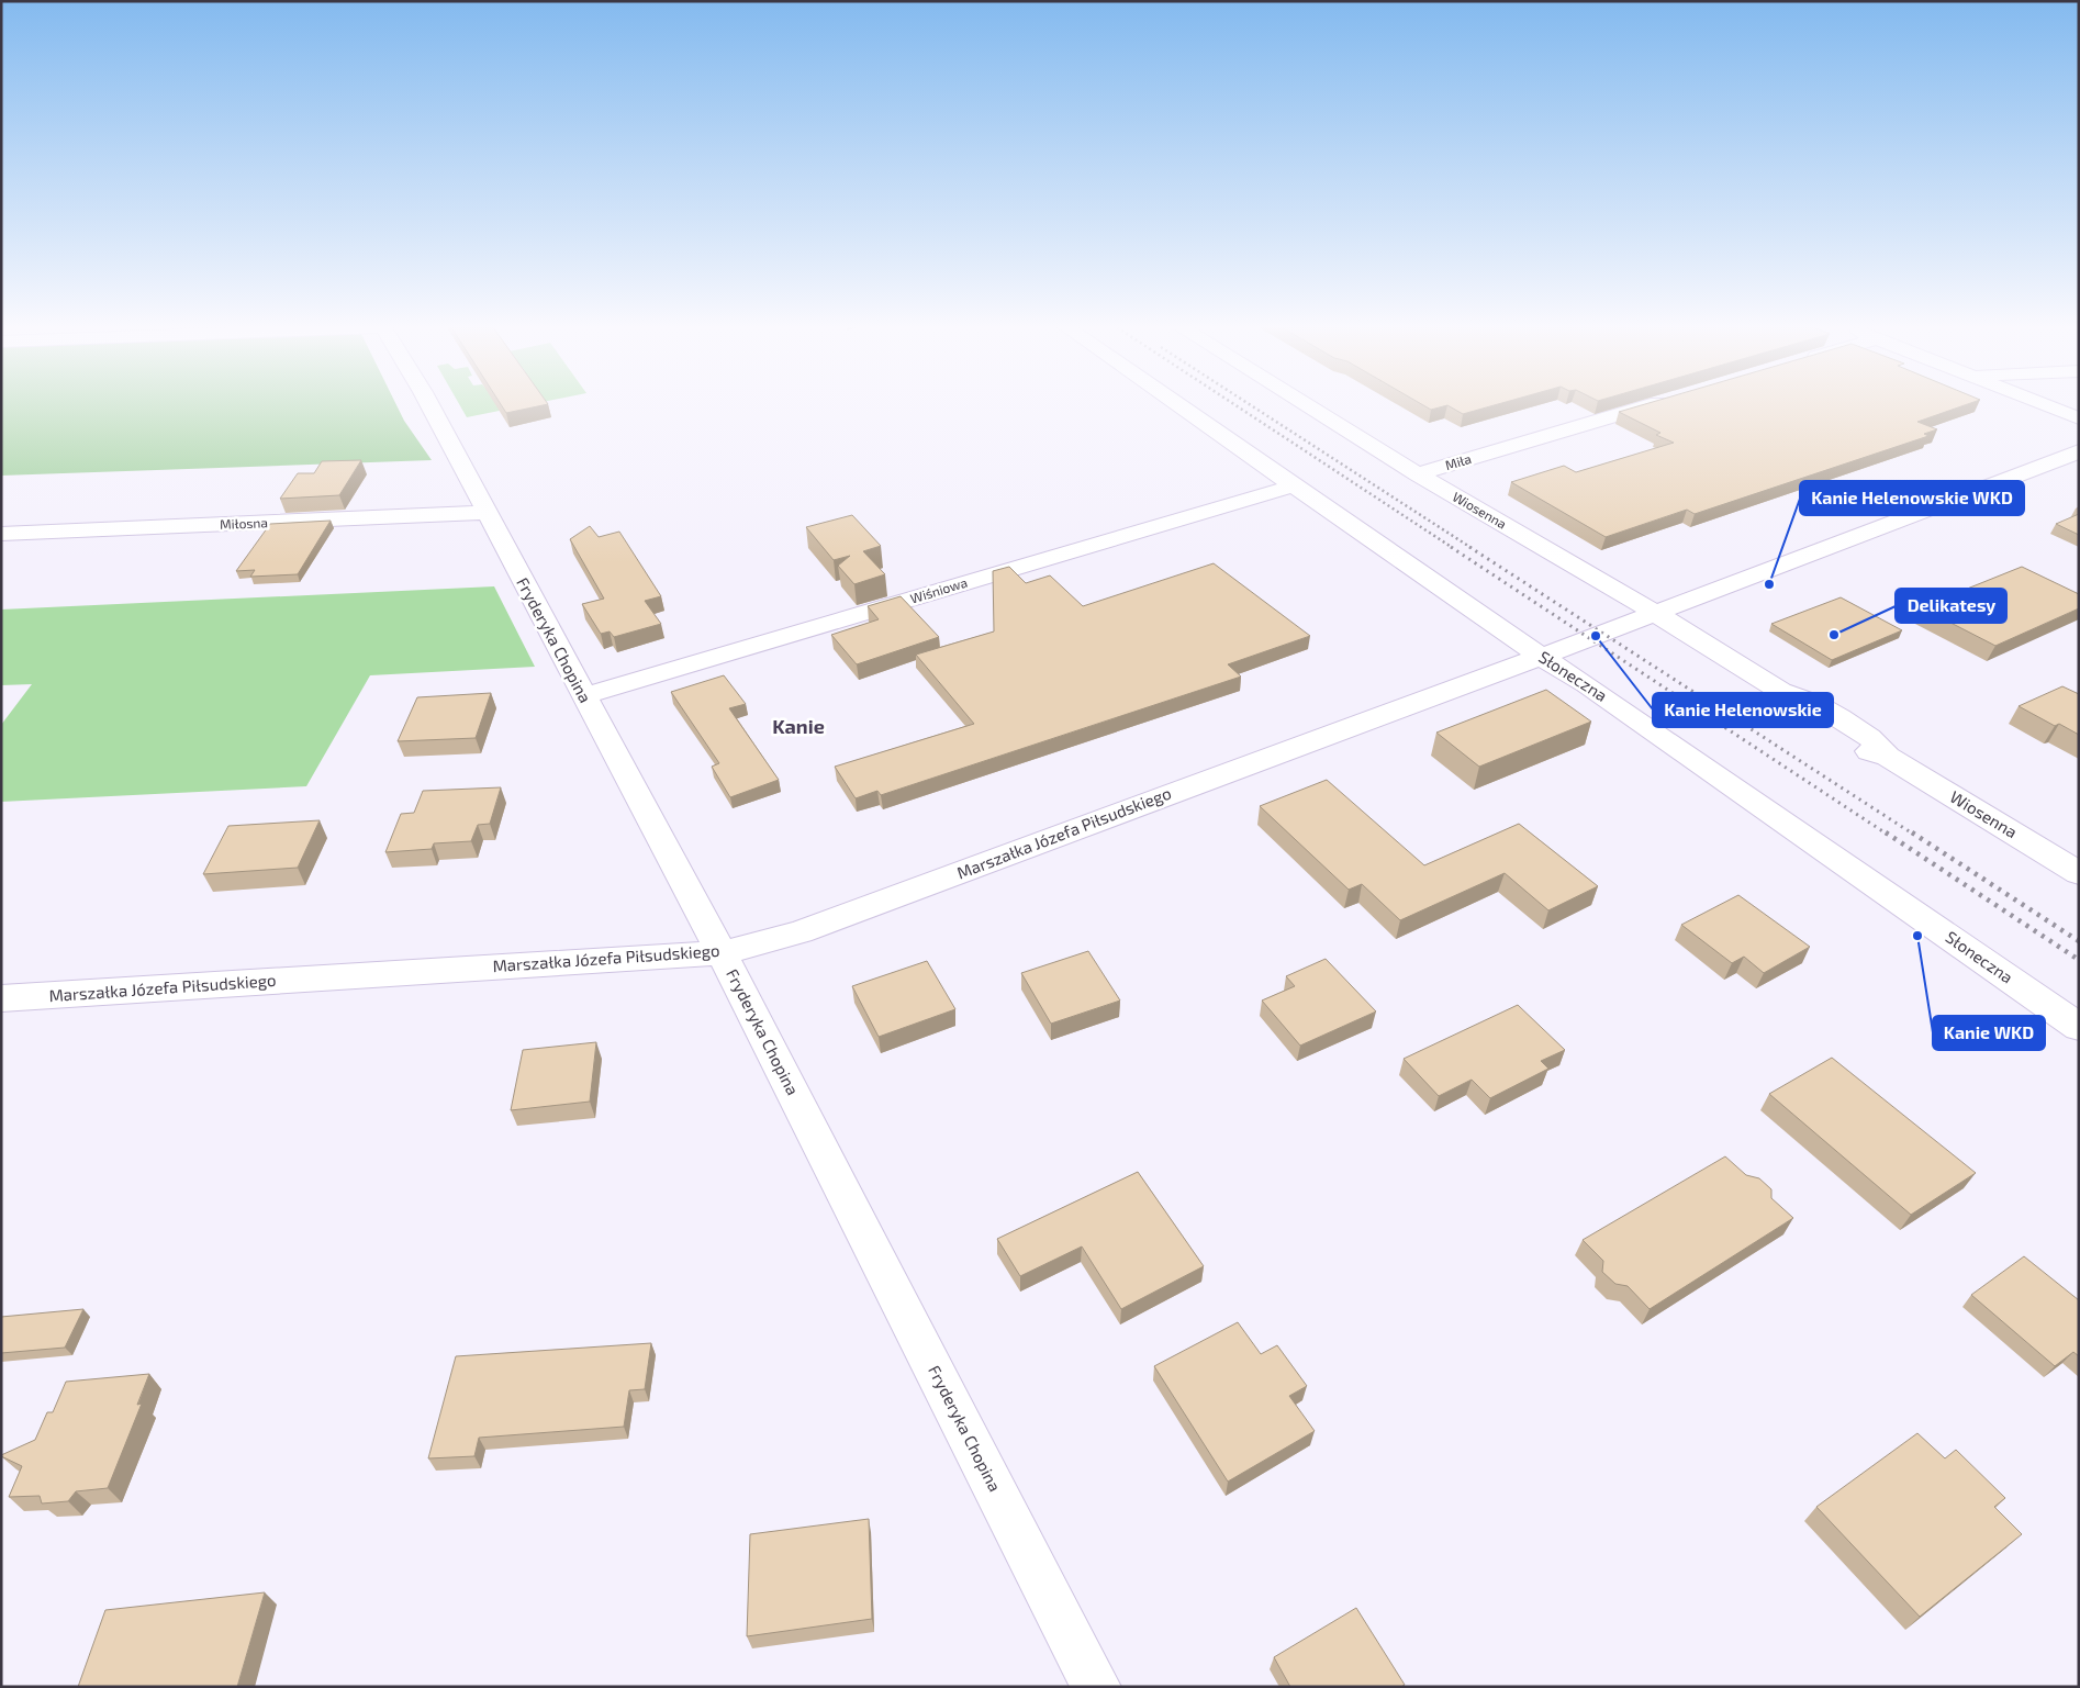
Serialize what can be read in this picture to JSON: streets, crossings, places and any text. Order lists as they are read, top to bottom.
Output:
{
  "streets": {
    "street": [
      "Miła",
      "Wiosenna",
      "Miłosna",
      "Wiśniowa",
      "Fryderyka Chopina",
      "Słoneczna",
      "Marszałka Józefa Piłsudskiego"
    ]
  },
  "crossings": [
    ["Miła", "Wiosenna"],
    ["Wiosenna", "Marszałka Józefa Piłsudskiego"],
    ["Miłosna", "Fryderyka Chopina"],
    ["Wiśniowa", "Fryderyka Chopina"],
    ["Wiśniowa", "Słoneczna"],
    ["Fryderyka Chopina", "Marszałka Józefa Piłsudskiego"],
    ["Słoneczna", "Marszałka Józefa Piłsudskiego"]
  ],
  "districts": ["Kanie"],
  "places": [
    "Kanie Helenowskie WKD",
    "Delikatesy",
    "Kanie Helenowskie",
    "Kanie WKD"
  ]
}
